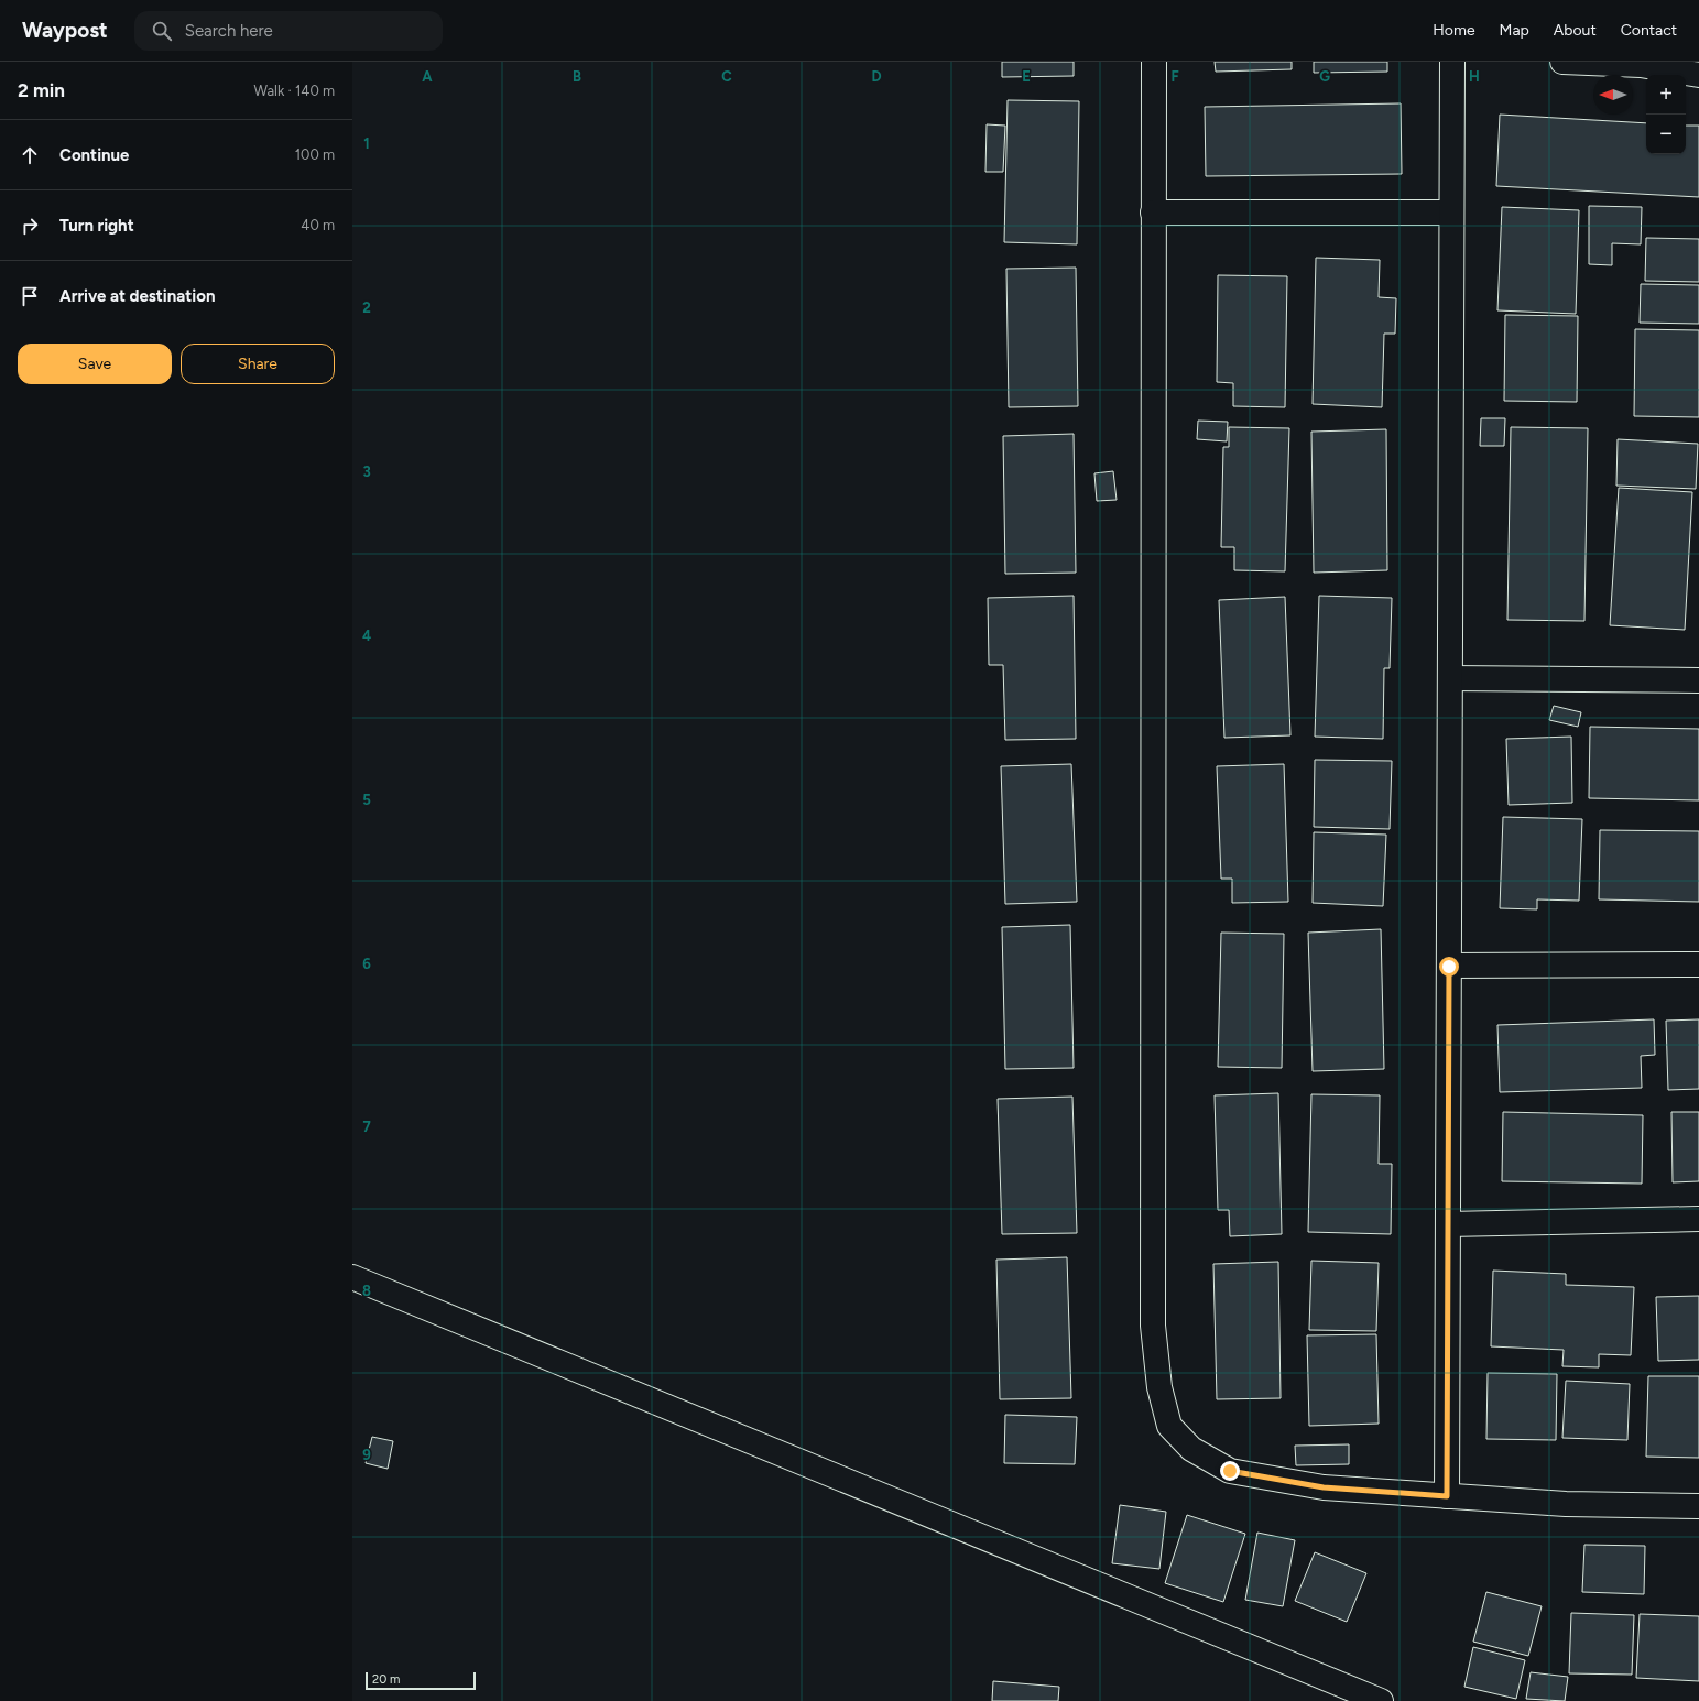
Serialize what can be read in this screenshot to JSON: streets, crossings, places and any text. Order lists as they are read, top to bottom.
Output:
{
  "scale_bar": "20 m",
  "north": "left",
  "page": {
    "header": "Waypost",
    "search": "Search here",
    "nav": [
      "Home",
      "Map",
      "About",
      "Contact"
    ],
    "heading": ["2 min", "Walk · 140 m"],
    "map_buttons": ["+", "−"],
    "list": [
      ["Continue", "100 m"],
      ["Turn right", "40 m"],
      "Arrive at destination"
    ],
    "buttons": ["Save", "Share"],
    "scale": "20 m"
  },
  "grid": {
    "columns": [
      "A",
      "B",
      "C",
      "D",
      "E",
      "F",
      "G",
      "H"
    ],
    "rows": [
      "1",
      "2",
      "3",
      "4",
      "5",
      "6",
      "7",
      "8",
      "9"
    ]
  }
}
